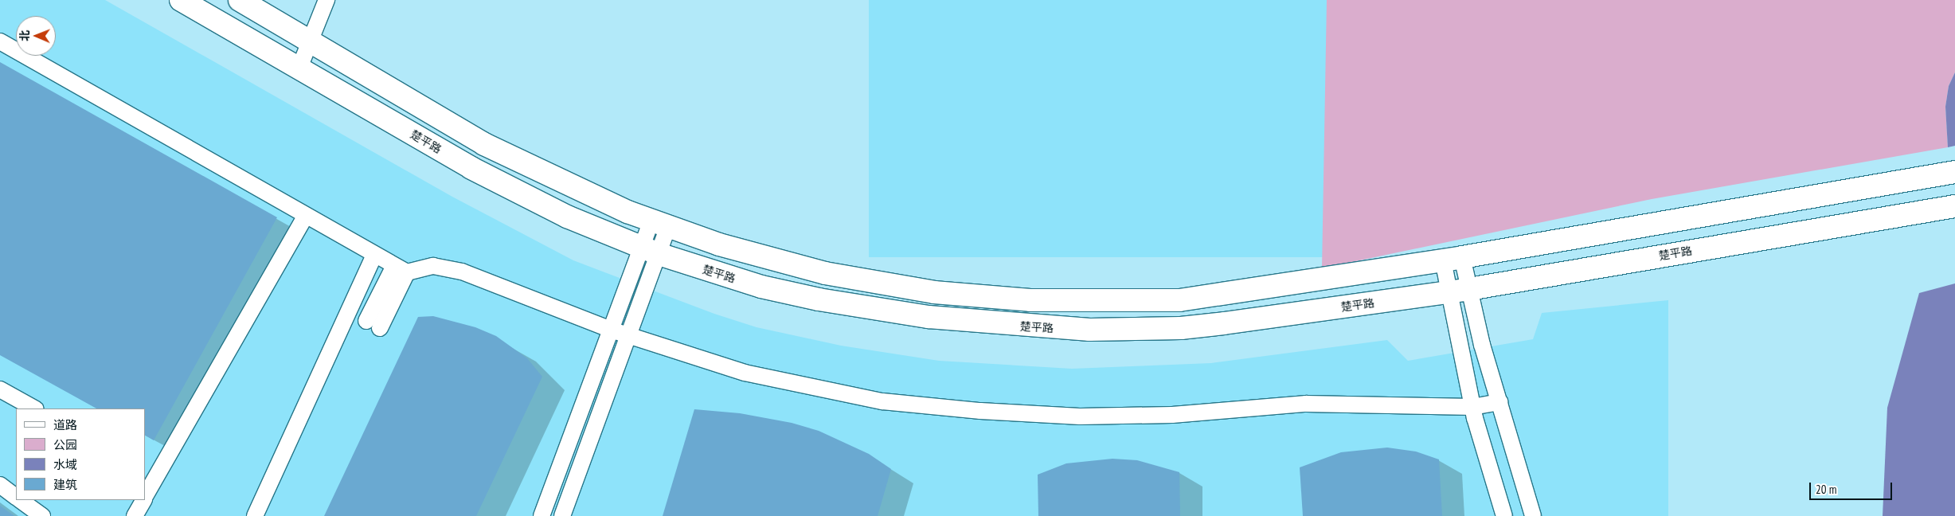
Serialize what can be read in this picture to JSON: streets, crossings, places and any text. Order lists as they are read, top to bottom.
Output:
{
  "streets": {
    "main road": ["楚平路"]
  },
  "legend": [
    "道路",
    "公园",
    "水域",
    "建筑"
  ],
  "scale_bar": "20 m",
  "north": "left"
}
